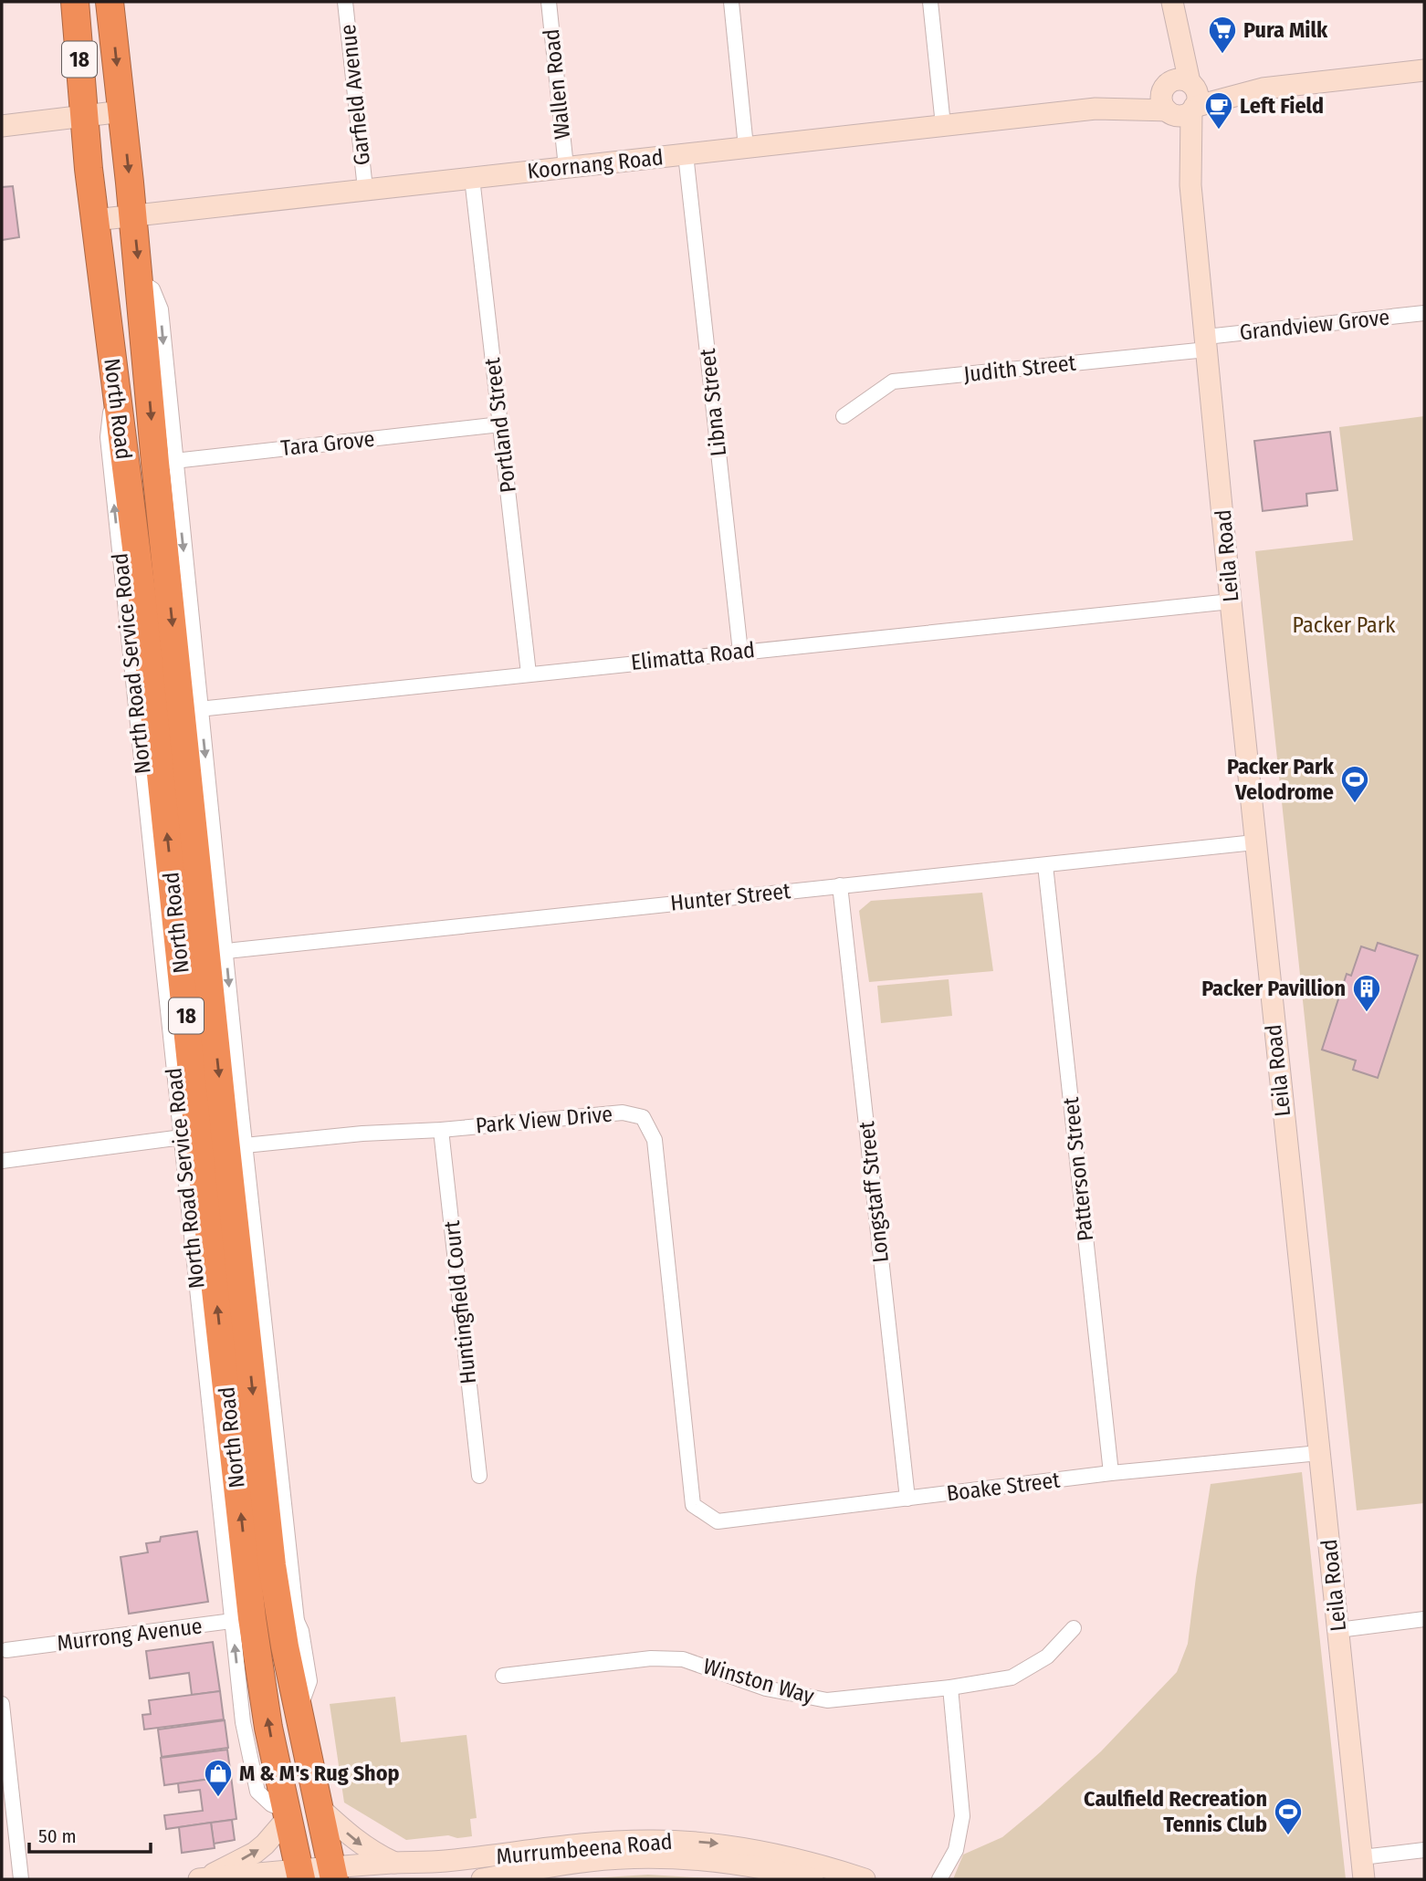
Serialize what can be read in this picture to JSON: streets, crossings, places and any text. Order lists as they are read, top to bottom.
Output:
{
  "streets": {
    "highway": ["18", "North Road"],
    "street": [
      "Wallen Road",
      "Garfield Avenue",
      "Koornang Road",
      "Grandview Grove",
      "Judith Street",
      "Libna Street",
      "Portland Street",
      "Tara Grove",
      "Leila Road",
      "Elimatta Road",
      "North Road Service Road",
      "Hunter Street",
      "Park View Drive",
      "Patterson Street",
      "Longstaff Street",
      "Huntingfield Court",
      "Boake Street",
      "Murrong Avenue",
      "Winston Way",
      "Murrumbeena Road"
    ]
  },
  "crossings": [
    ["Wallen Road", "Koornang Road"],
    ["Garfield Avenue", "Koornang Road"],
    ["Koornang Road", "Libna Street"],
    ["Koornang Road", "North Road"],
    ["Koornang Road", "Portland Street"],
    ["Koornang Road", "Leila Road"],
    ["Grandview Grove", "Judith Street"],
    ["Grandview Grove", "Leila Road"],
    ["Judith Street", "Leila Road"],
    ["Libna Street", "Elimatta Road"],
    ["North Road", "Tara Grove"],
    ["North Road", "Elimatta Road"],
    ["North Road", "North Road Service Road"],
    ["North Road", "Hunter Street"],
    ["North Road", "Park View Drive"],
    ["North Road", "Murrong Avenue"],
    ["North Road", "Murrumbeena Road"],
    ["Portland Street", "Tara Grove"],
    ["Portland Street", "Elimatta Road"],
    ["Leila Road", "Elimatta Road"],
    ["Leila Road", "Hunter Street"],
    ["Leila Road", "Boake Street"],
    ["North Road Service Road", "Park View Drive"],
    ["Hunter Street", "Patterson Street"],
    ["Hunter Street", "Longstaff Street"],
    ["Park View Drive", "Huntingfield Court"],
    ["Park View Drive", "Boake Street"],
    ["Patterson Street", "Boake Street"],
    ["Longstaff Street", "Boake Street"]
  ],
  "one_way": ["North Road Service Road"],
  "parks": ["Packer Park"],
  "places": {
    "supermarket": ["Pura Milk"],
    "cafe": ["Left Field"],
    "sports": ["Packer Park Velodrome", "Caulfield Recreation Tennis Club"],
    "building": ["Packer Pavillion"],
    "shop": ["M & M's Rug Shop"]
  },
  "scale_bar": "50 m"
}
